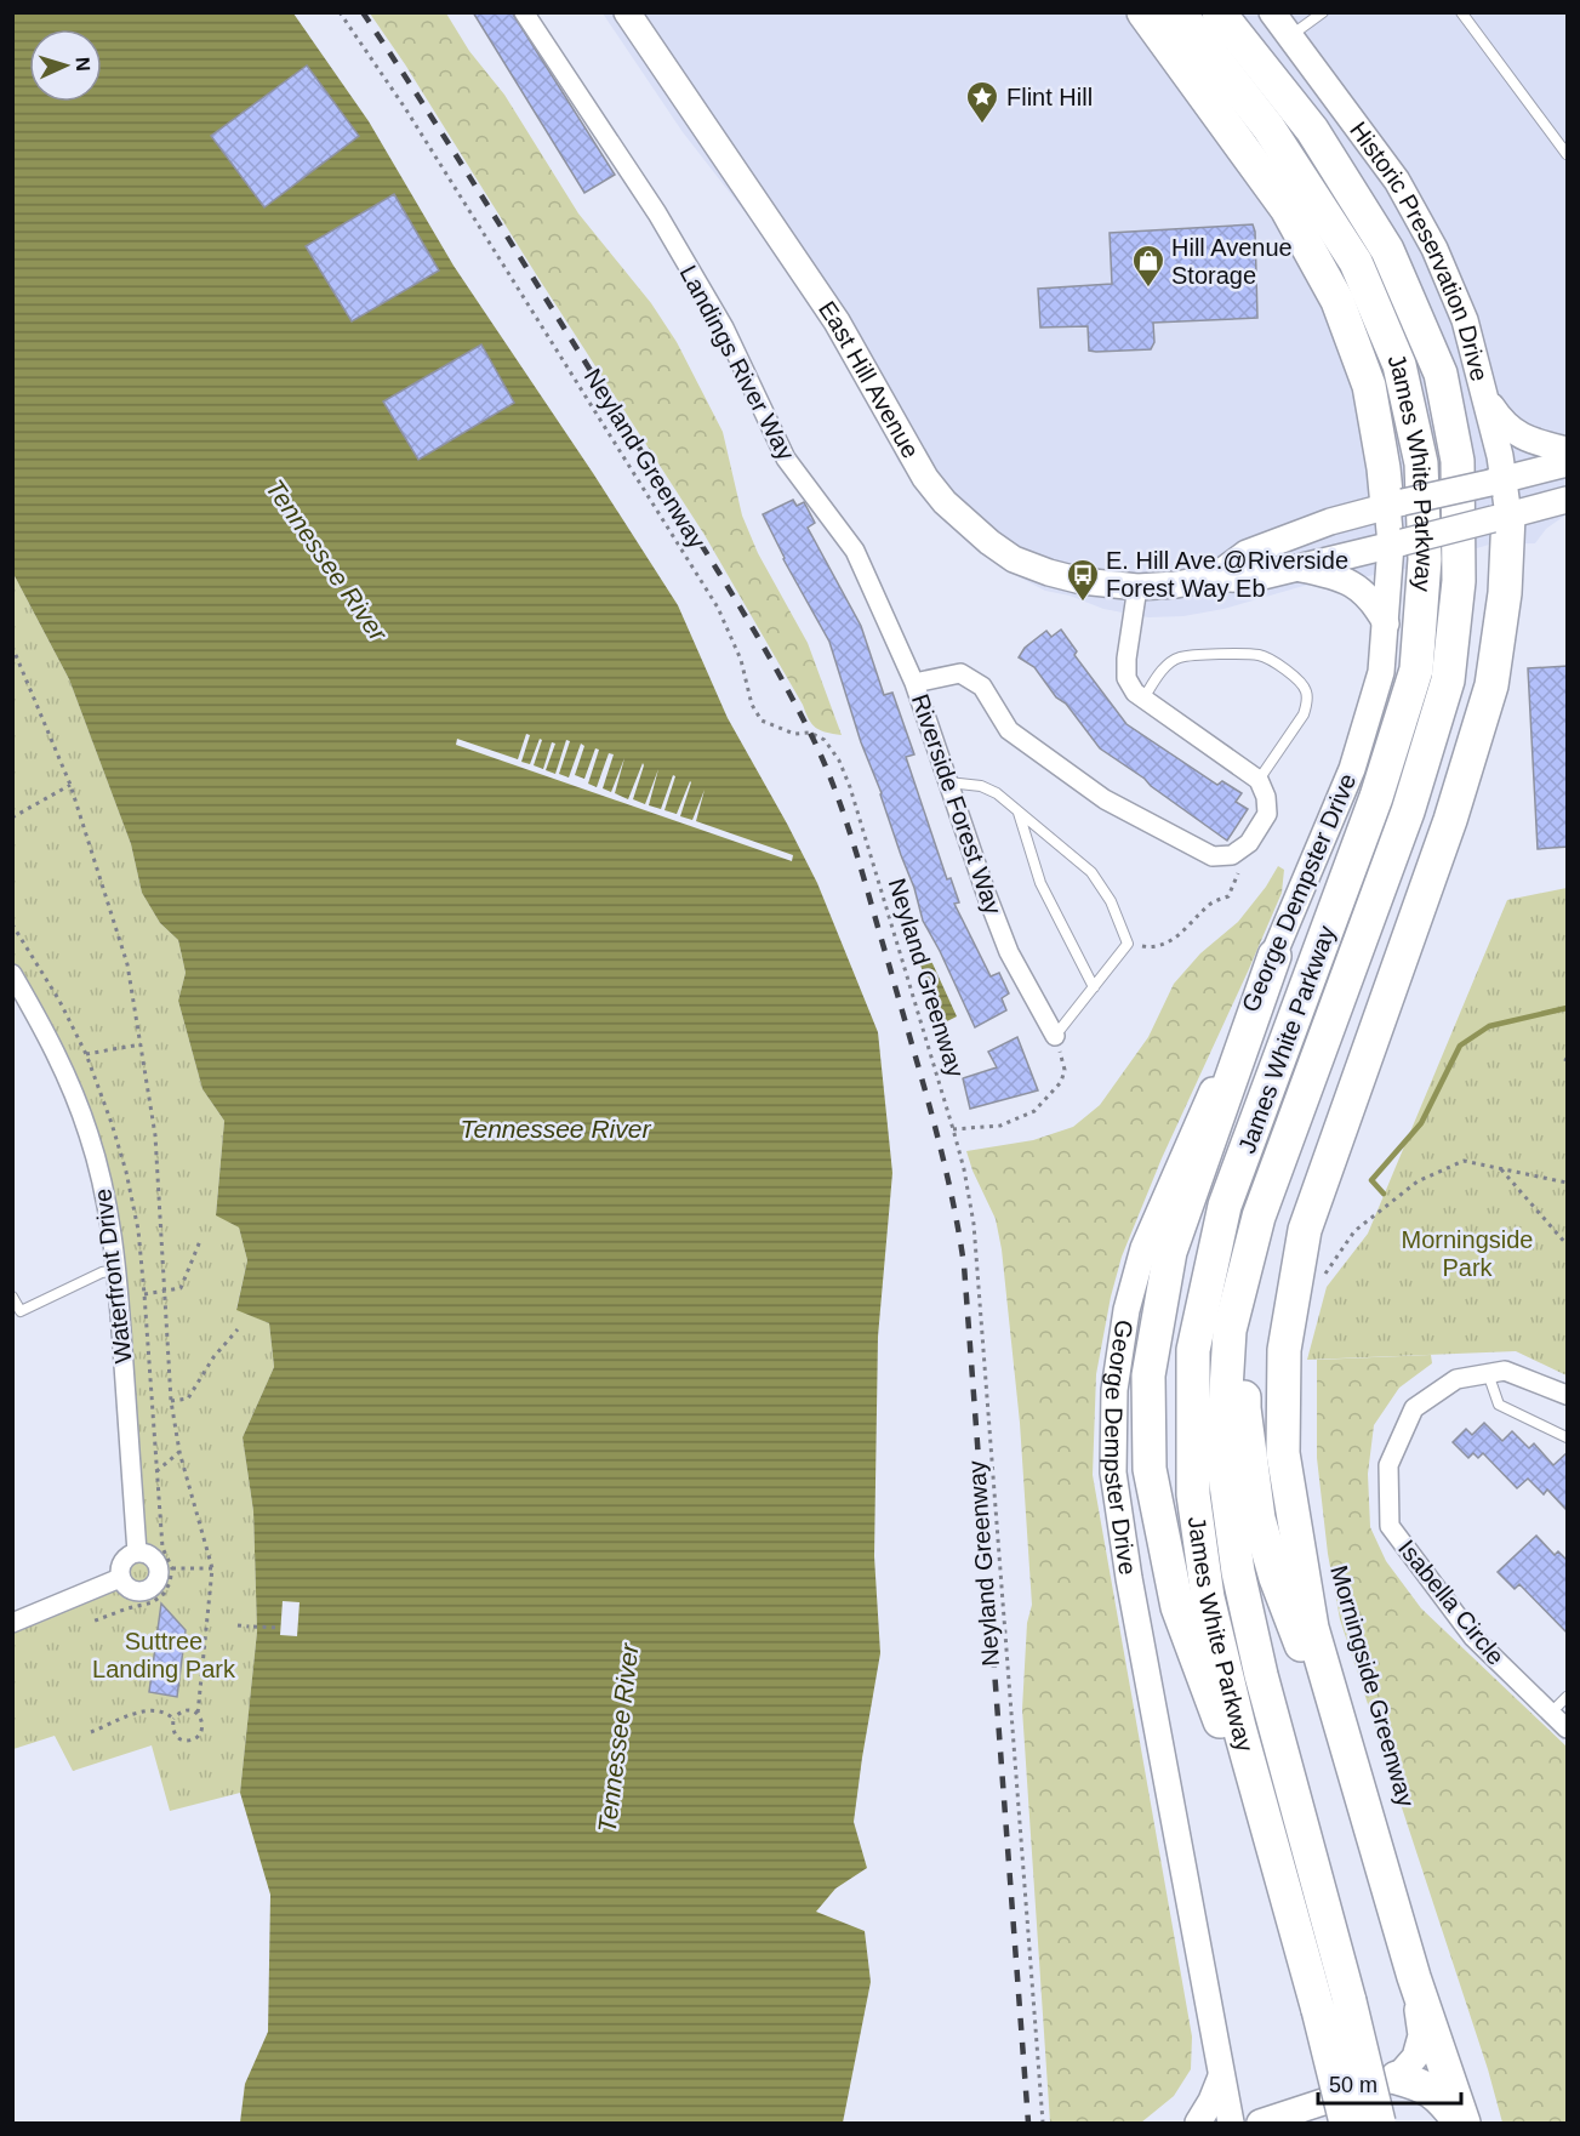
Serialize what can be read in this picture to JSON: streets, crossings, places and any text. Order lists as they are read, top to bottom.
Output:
{
  "streets": {
    "highway": ["James White Parkway"],
    "main road": ["Historic Preservation Drive", "East Hill Avenue", "George Dempster Drive"],
    "street": [
      "Landings River Way",
      "Riverside Forest Way",
      "Waterfront Drive",
      "Isabella Circle"
    ],
    "path": ["Neyland Greenway"]
  },
  "crossings": [
    ["Historic Preservation Drive", "East Hill Avenue"],
    ["Landings River Way", "Riverside Forest Way"],
    ["East Hill Avenue", "George Dempster Drive"]
  ],
  "water": ["Tennessee River"],
  "parks": ["Morningside Park", "Suttree Landing Park"],
  "places": {
    "place": ["Flint Hill"],
    "shop": ["Hill Avenue Storage"],
    "bus stop": ["E. Hill Ave.@Riverside Forest Way Eb"]
  },
  "scale_bar": "50 m",
  "north": "right"
}
